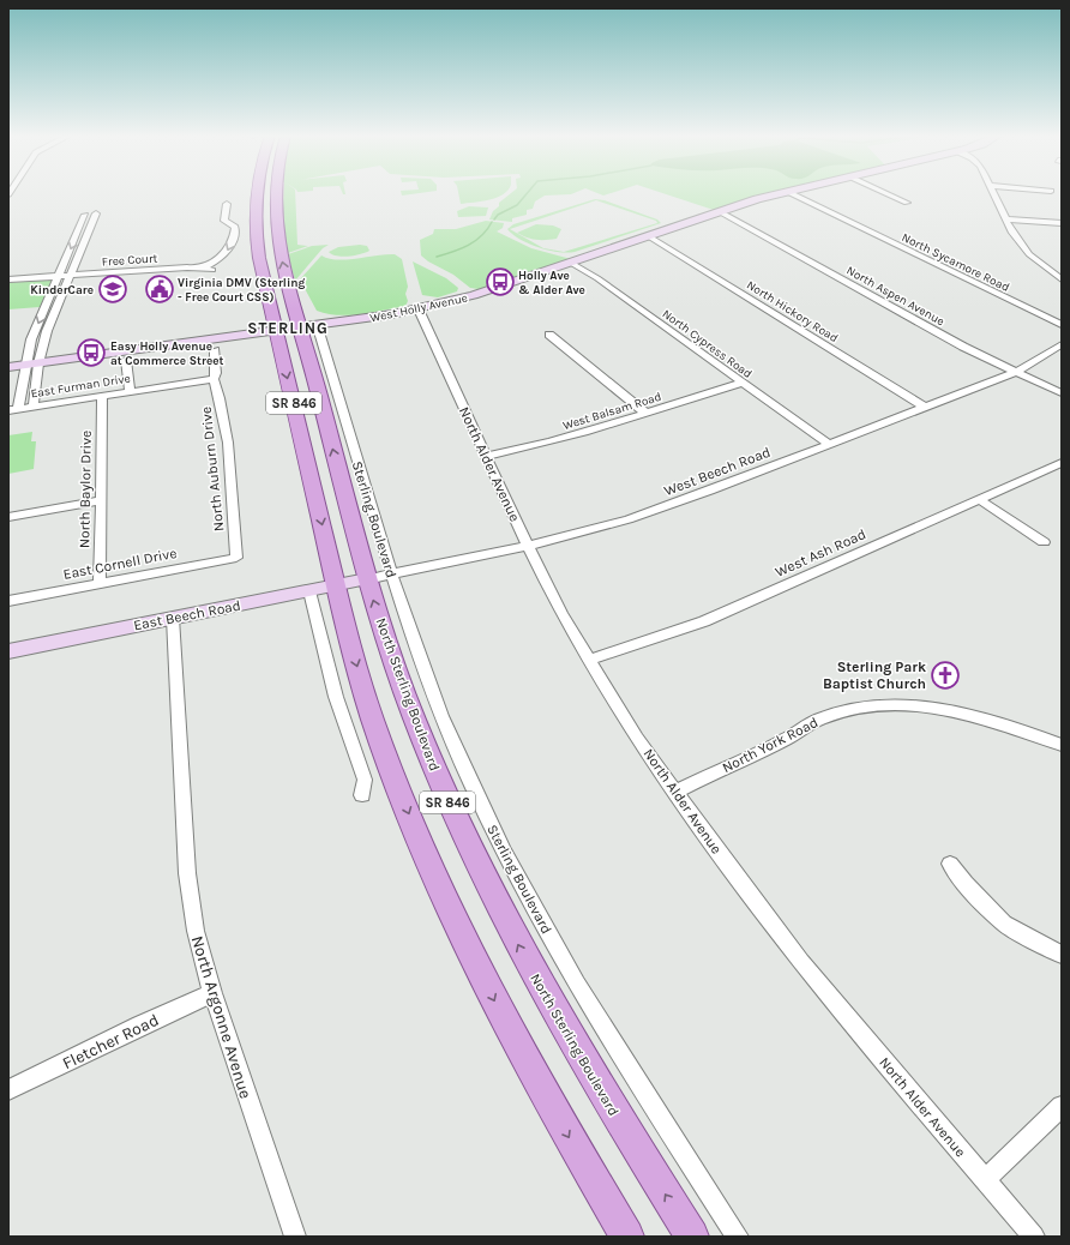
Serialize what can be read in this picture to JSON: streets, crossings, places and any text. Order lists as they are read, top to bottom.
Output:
{
  "streets": {
    "main road": ["SR 846", "North Sterling Boulevard"],
    "street": [
      "Free Court",
      "North Sycamore Road",
      "North Aspen Avenue",
      "West Holly Avenue",
      "North Hickory Road",
      "North Cypress Road",
      "East Furman Drive",
      "West Balsam Road",
      "North Alder Avenue",
      "North Auburn Drive",
      "West Beech Road",
      "North Baylor Drive",
      "Sterling Boulevard",
      "West Ash Road",
      "East Cornell Drive",
      "East Beech Road",
      "North York Road",
      "North Argonne Avenue",
      "Fletcher Road"
    ]
  },
  "crossings": [
    ["North Aspen Avenue", "West Holly Avenue"],
    ["North Aspen Avenue", "West Beech Road"],
    ["West Holly Avenue", "North Hickory Road"],
    ["West Holly Avenue", "North Cypress Road"],
    ["West Holly Avenue", "SR 846"],
    ["West Holly Avenue", "North Alder Avenue"],
    ["West Holly Avenue", "Sterling Boulevard"],
    ["West Holly Avenue", "North Sterling Boulevard"],
    ["North Hickory Road", "West Beech Road"],
    ["North Cypress Road", "West Balsam Road"],
    ["North Cypress Road", "West Beech Road"],
    ["East Furman Drive", "North Auburn Drive"],
    ["East Furman Drive", "North Baylor Drive"],
    ["SR 846", "Sterling Boulevard"],
    ["SR 846", "East Beech Road"],
    ["SR 846", "North Sterling Boulevard"],
    ["West Balsam Road", "North Alder Avenue"],
    ["North Alder Avenue", "West Beech Road"],
    ["North Alder Avenue", "West Ash Road"],
    ["North Alder Avenue", "North York Road"],
    ["North Auburn Drive", "East Cornell Drive"],
    ["West Beech Road", "Sterling Boulevard"],
    ["West Beech Road", "East Beech Road"],
    ["West Beech Road", "North Sterling Boulevard"],
    ["North Baylor Drive", "East Cornell Drive"],
    ["Sterling Boulevard", "North Sterling Boulevard"],
    ["East Beech Road", "North Sterling Boulevard"],
    ["East Beech Road", "North Argonne Avenue"],
    ["North Argonne Avenue", "Fletcher Road"]
  ],
  "districts": ["STERLING"],
  "places": {
    "bus stop": ["Holly Ave & Alder Ave", "Easy Holly Avenue at Commerce Street"],
    "school or university": ["KinderCare"],
    "public building": ["Virginia DMV (Sterling - Free Court CSS)"],
    "church": ["Sterling Park Baptist Church"]
  }
}
